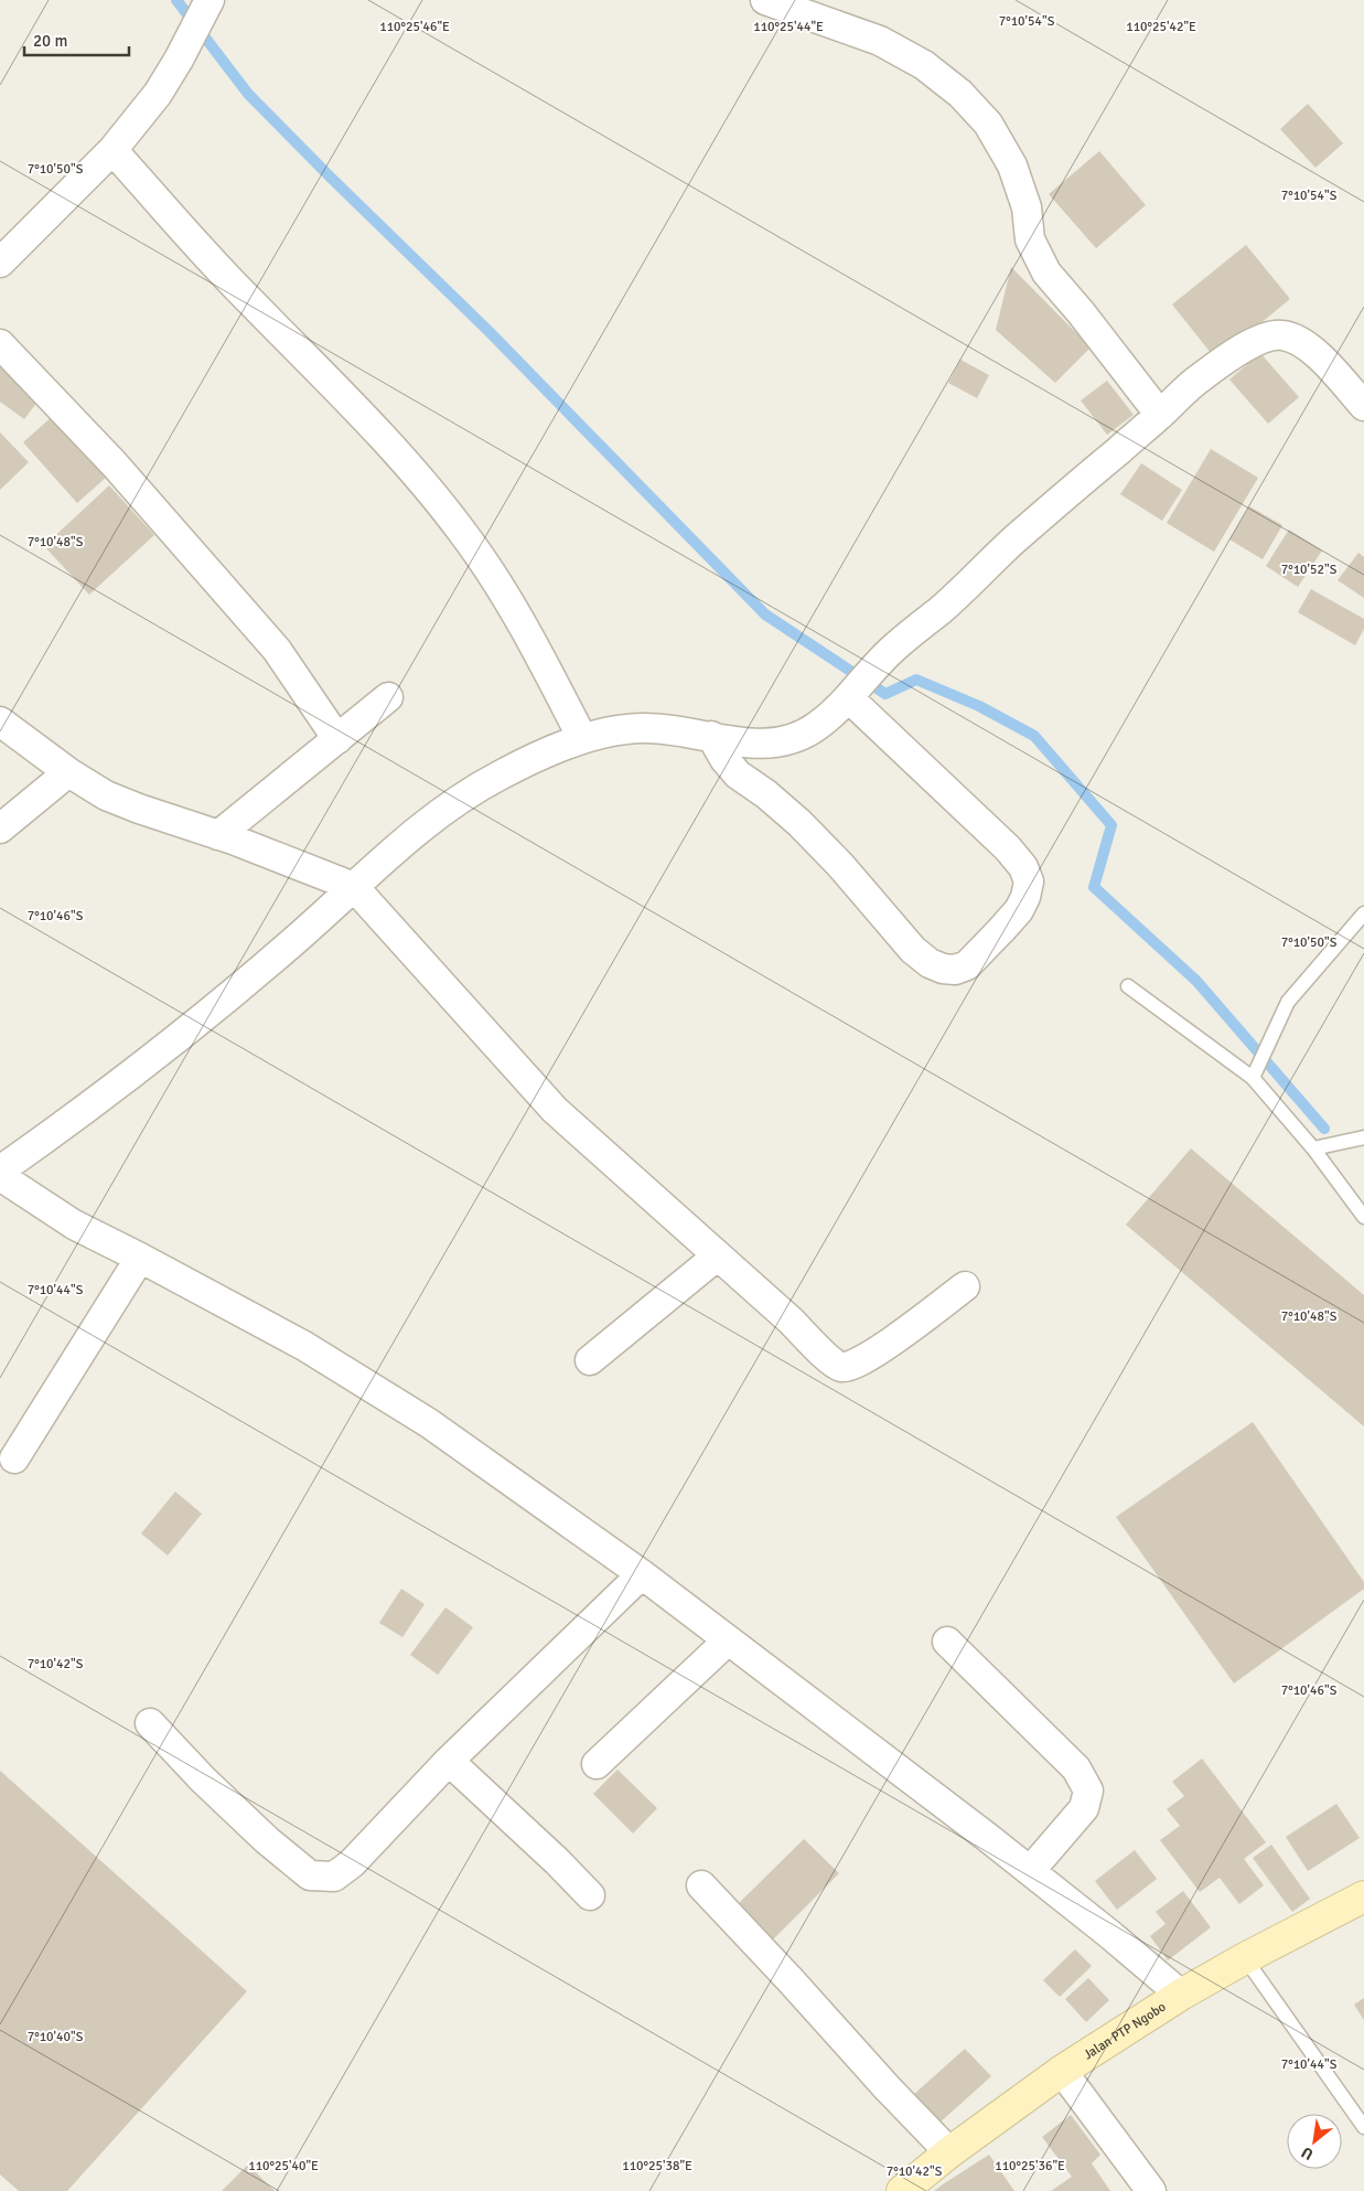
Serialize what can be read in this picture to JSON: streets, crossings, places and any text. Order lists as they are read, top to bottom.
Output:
{
  "streets": {
    "main road": ["Jalan PTP Ngobo"]
  },
  "scale_bar": "20 m",
  "north": "bottom left",
  "coordinates": [
    "7°10'54\"S",
    "110°25'46\"E",
    "110°25'44\"E",
    "110°25'42\"E",
    "7°10'50\"S",
    "7°10'48\"S",
    "7°10'52\"S",
    "7°10'46\"S",
    "7°10'44\"S",
    "7°10'42\"S",
    "7°10'40\"S",
    "110°25'40\"E",
    "110°25'38\"E",
    "110°25'36\"E"
  ]
}
